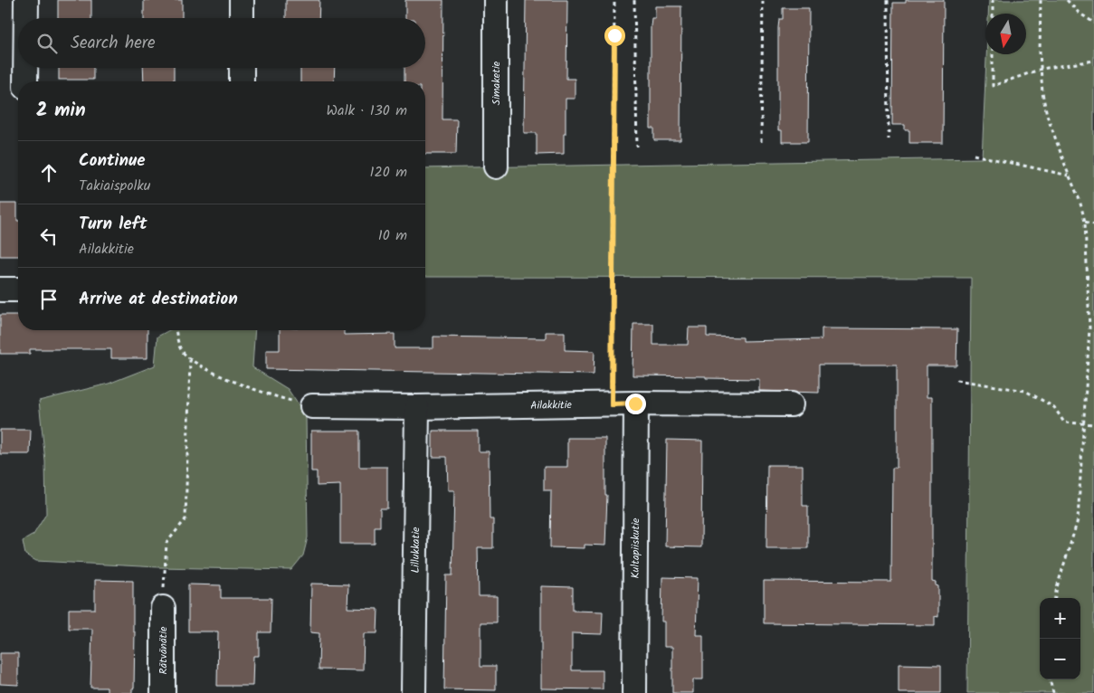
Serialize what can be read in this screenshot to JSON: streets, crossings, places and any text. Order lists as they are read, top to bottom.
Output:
{
  "streets": {
    "street": [
      "Simaketie",
      "Ailakkitie",
      "Kultapiiskutie",
      "Lillukkatie",
      "Rätvänätie"
    ]
  },
  "crossings": [
    ["Ailakkitie", "Kultapiiskutie"],
    ["Ailakkitie", "Lillukkatie"]
  ],
  "north": "bottom",
  "page": {
    "search": "Search here",
    "heading": ["2 min", "Walk · 130 m"],
    "list": [
      ["Continue", "Takiaispolku", "120 m"],
      ["Turn left", "Ailakkitie", "10 m"],
      "Arrive at destination"
    ],
    "map_buttons": ["+", "−"]
  }
}
